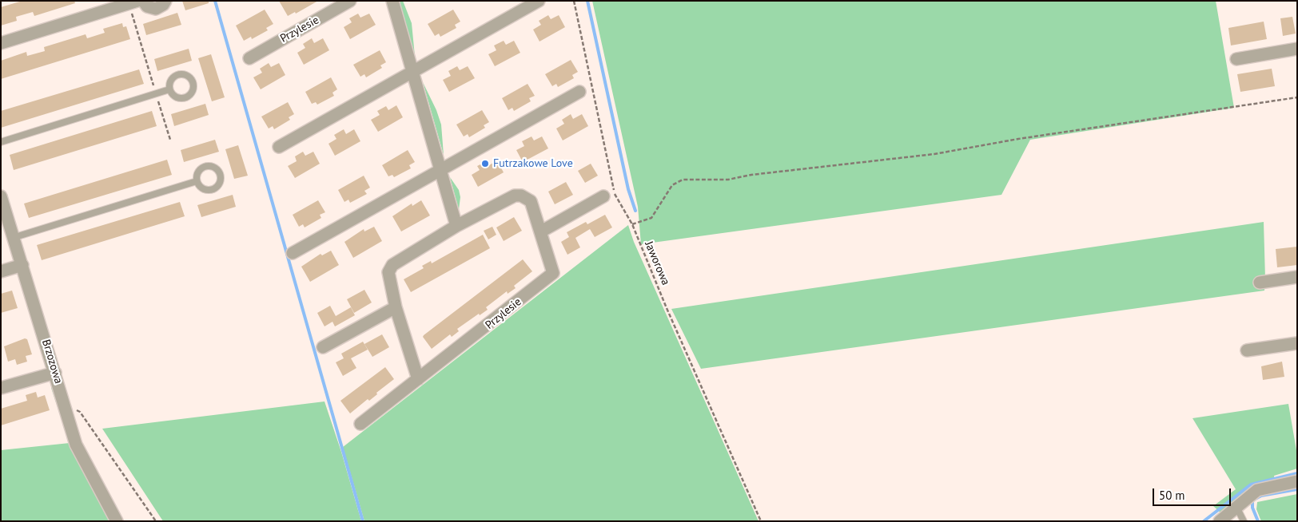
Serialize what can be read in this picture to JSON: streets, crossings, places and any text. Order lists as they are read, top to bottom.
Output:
{
  "streets": {
    "street": ["Przylesie", "Brzozowa"],
    "path": ["Jaworowa"]
  },
  "places": ["Futrzakowe Love"],
  "scale_bar": "50 m"
}
